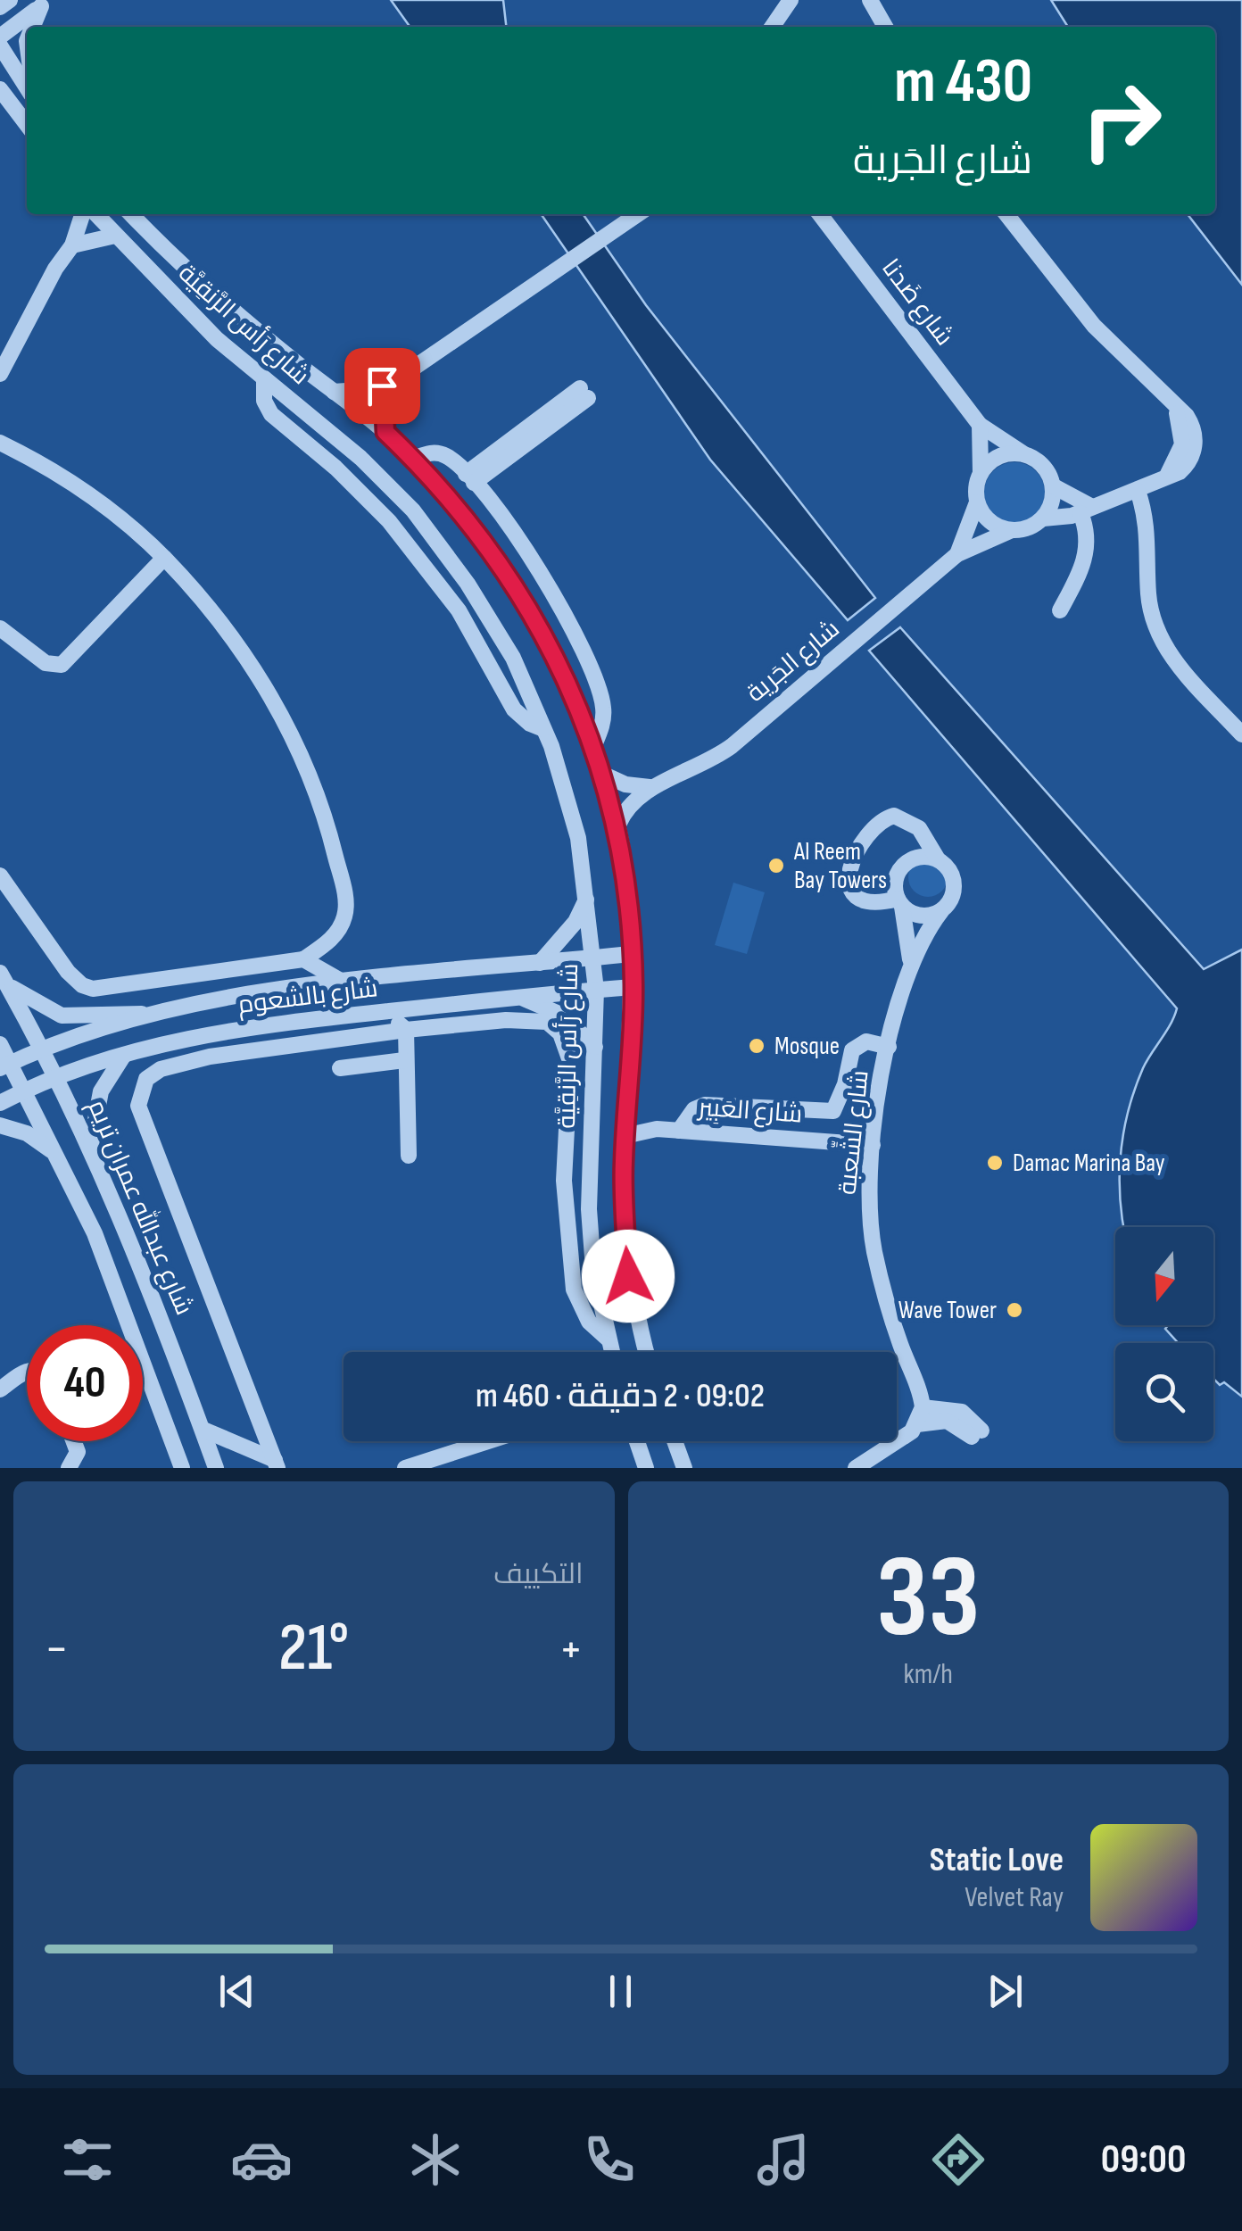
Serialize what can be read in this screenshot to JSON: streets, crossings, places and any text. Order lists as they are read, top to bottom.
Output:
{
  "streets": {
    "street": [
      "شارع ضَدنا",
      "شارع رَأس الرَّنقِيَّة",
      "شارع الجَرية",
      "شارع بالشعوم",
      "شارع العَبِير",
      "شارع الشِّعبة",
      "شارع عبدالله عمران تريم"
    ]
  },
  "crossings": [
    ["شارع ضَدنا", "شارع الجَرية"],
    ["شارع رَأس الرَّنقِيَّة", "شارع الجَرية"],
    ["شارع رَأس الرَّنقِيَّة", "شارع بالشعوم"],
    ["شارع رَأس الرَّنقِيَّة", "شارع العَبِير"],
    ["شارع بالشعوم", "شارع عبدالله عمران تريم"],
    ["شارع العَبِير", "شارع الشِّعبة"]
  ],
  "places": [
    "Al Reem Bay Towers",
    "Mosque",
    "Damac Marina Bay",
    "Wave Tower"
  ],
  "north": "bottom",
  "page": {
    "turn": ["430 m", "شارع الجَرية"],
    "limit": "40",
    "trip": "09:02 · 2 دقيقة · 460 m",
    "tile": [
      ["33", "km/h"],
      "التكييف"
    ],
    "heat": ["−", "21°", "+"],
    "song": ["Static Love", "Velvet Ray"],
    "tabs": "09:00"
  }
}
